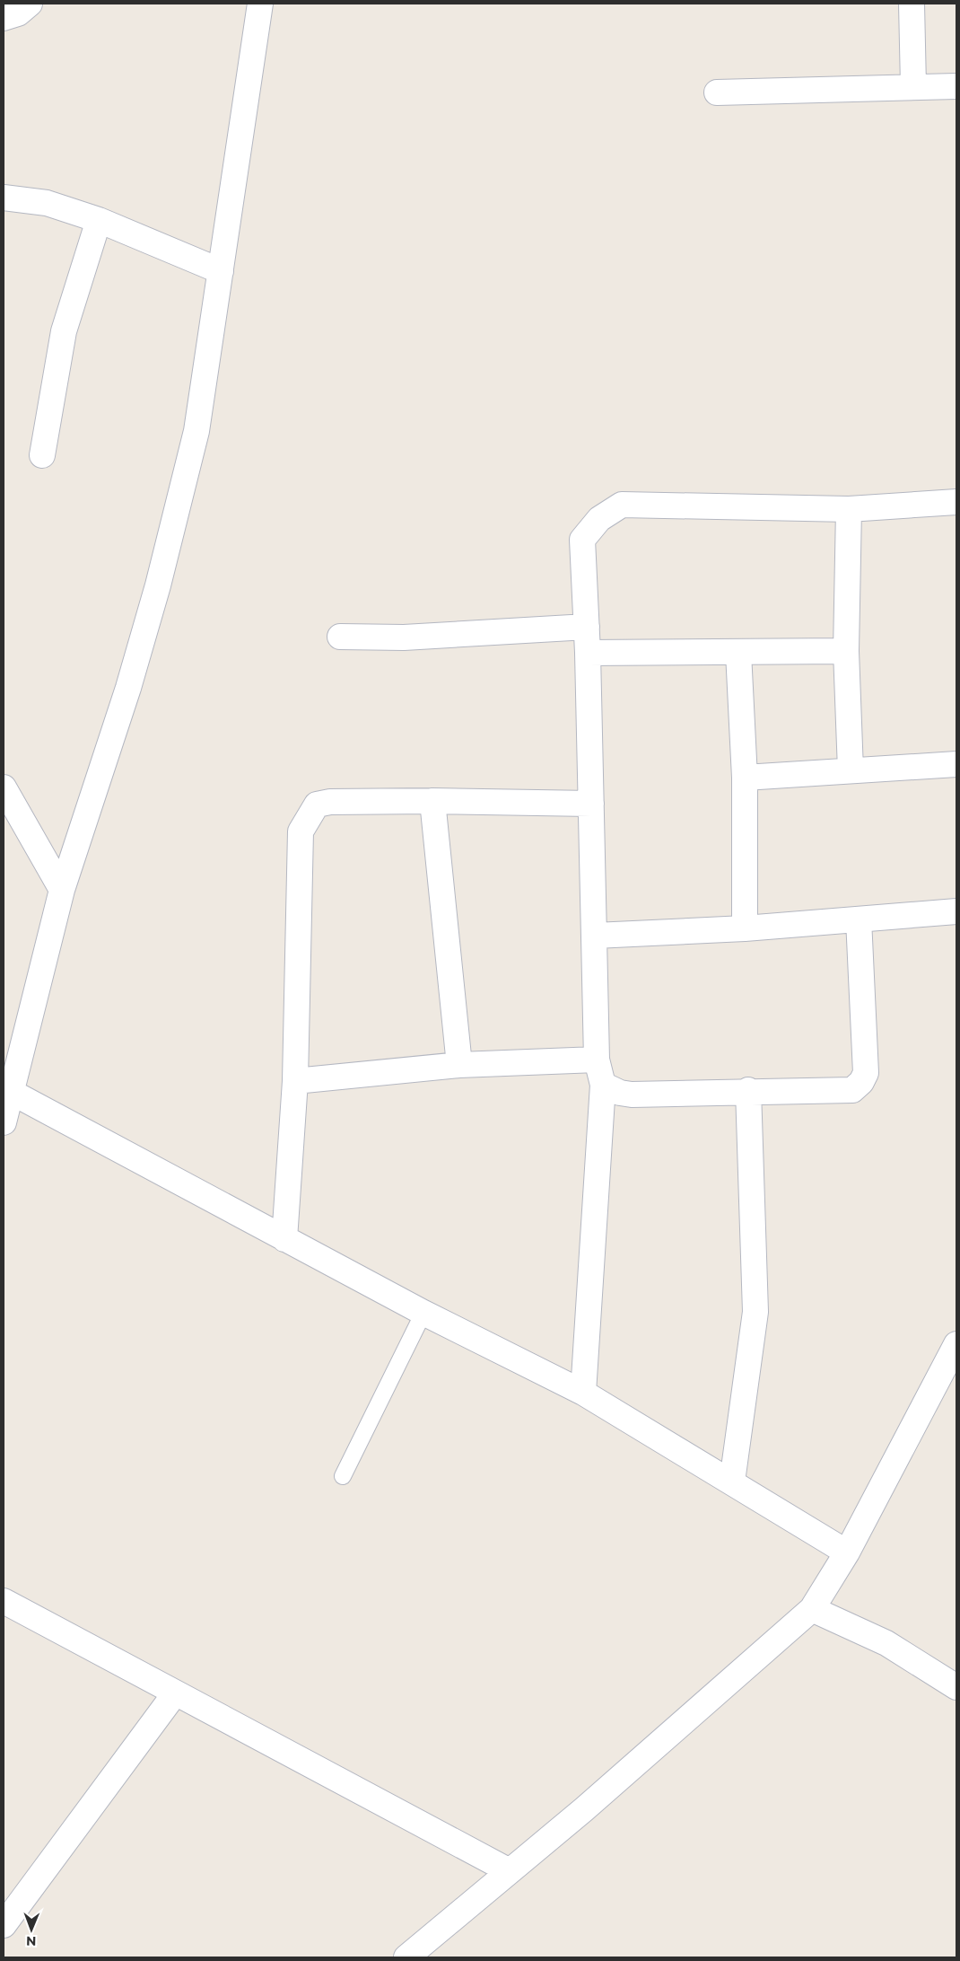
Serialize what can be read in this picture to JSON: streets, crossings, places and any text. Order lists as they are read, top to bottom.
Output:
{
  "north": "bottom"
}
